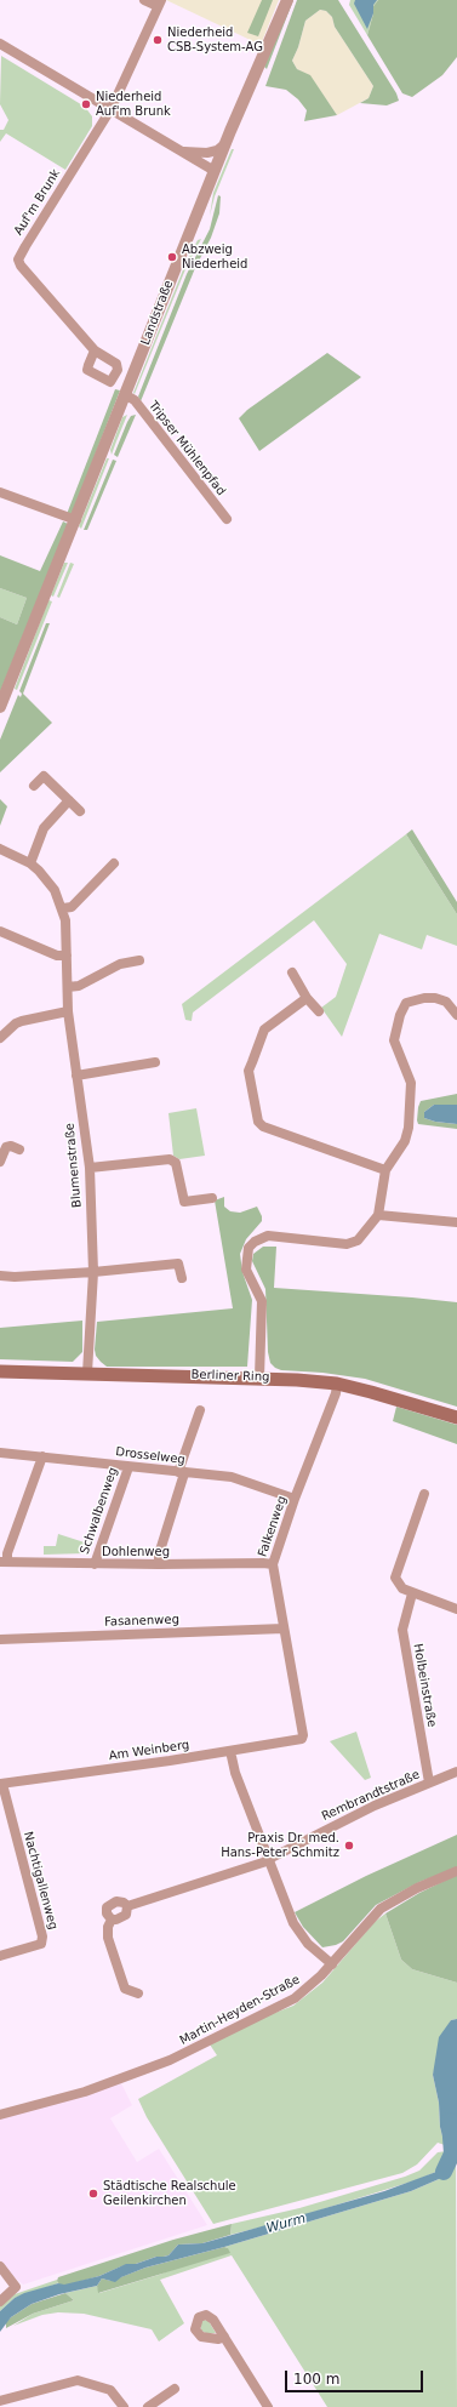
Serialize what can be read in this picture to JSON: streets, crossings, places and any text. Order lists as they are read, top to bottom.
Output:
{
  "streets": {
    "main road": ["Berliner Ring"],
    "street": [
      "Auf'm Brunk",
      "Landstraße",
      "Tripser Mühlenpfad",
      "Blumenstraße",
      "Drosselweg",
      "Schwalbenweg",
      "Falkenweg",
      "Dohlenweg",
      "Fasanenweg",
      "Holbeinstraße",
      "Am Weinberg",
      "Rembrandtstraße",
      "Nachtigallenweg",
      "Martin-Heyden-Straße"
    ]
  },
  "crossings": [
    ["Landstraße", "Tripser Mühlenpfad"],
    ["Blumenstraße", "Berliner Ring"],
    ["Berliner Ring", "Falkenweg"],
    ["Drosselweg", "Schwalbenweg"],
    ["Drosselweg", "Falkenweg"],
    ["Schwalbenweg", "Dohlenweg"],
    ["Falkenweg", "Dohlenweg"],
    ["Falkenweg", "Fasanenweg"],
    ["Falkenweg", "Am Weinberg"],
    ["Holbeinstraße", "Rembrandtstraße"],
    ["Am Weinberg", "Nachtigallenweg"]
  ],
  "water": ["Wurm"],
  "places": [
    "Niederheid CSB-System-AG",
    "Niederheid Auf'm Brunk",
    "Abzweig Niederheid",
    "Praxis Dr. med. Hans-Peter Schmitz",
    "Städtische Realschule Geilenkirchen"
  ],
  "scale_bar": "100 m"
}
